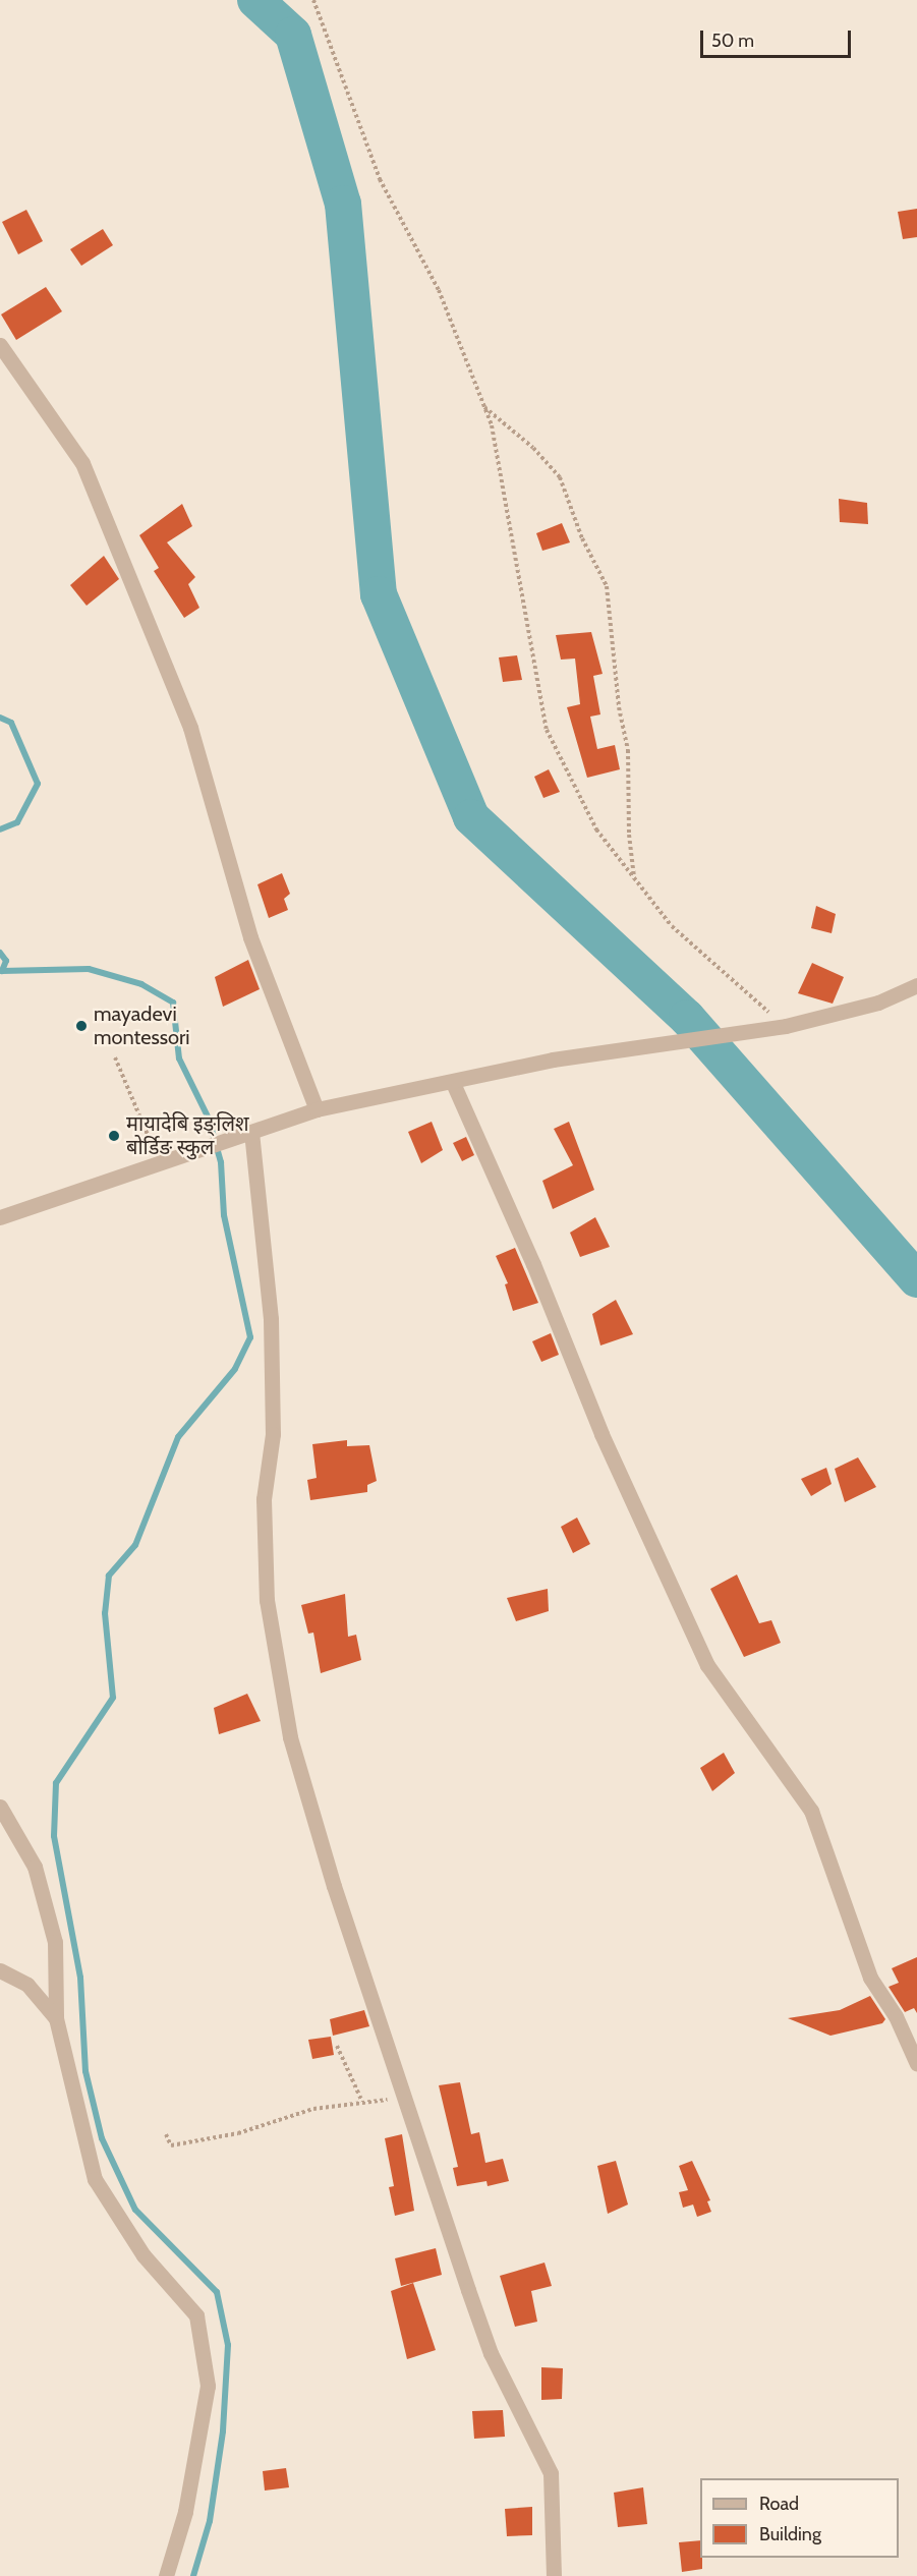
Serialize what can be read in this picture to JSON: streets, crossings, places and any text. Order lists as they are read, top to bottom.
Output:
{
  "places": ["mayadevi montessori", "मायादेबि इङ्लिश बोर्डिङ स्कुल"],
  "legend": ["Road", "Building"],
  "scale_bar": "50 m"
}
